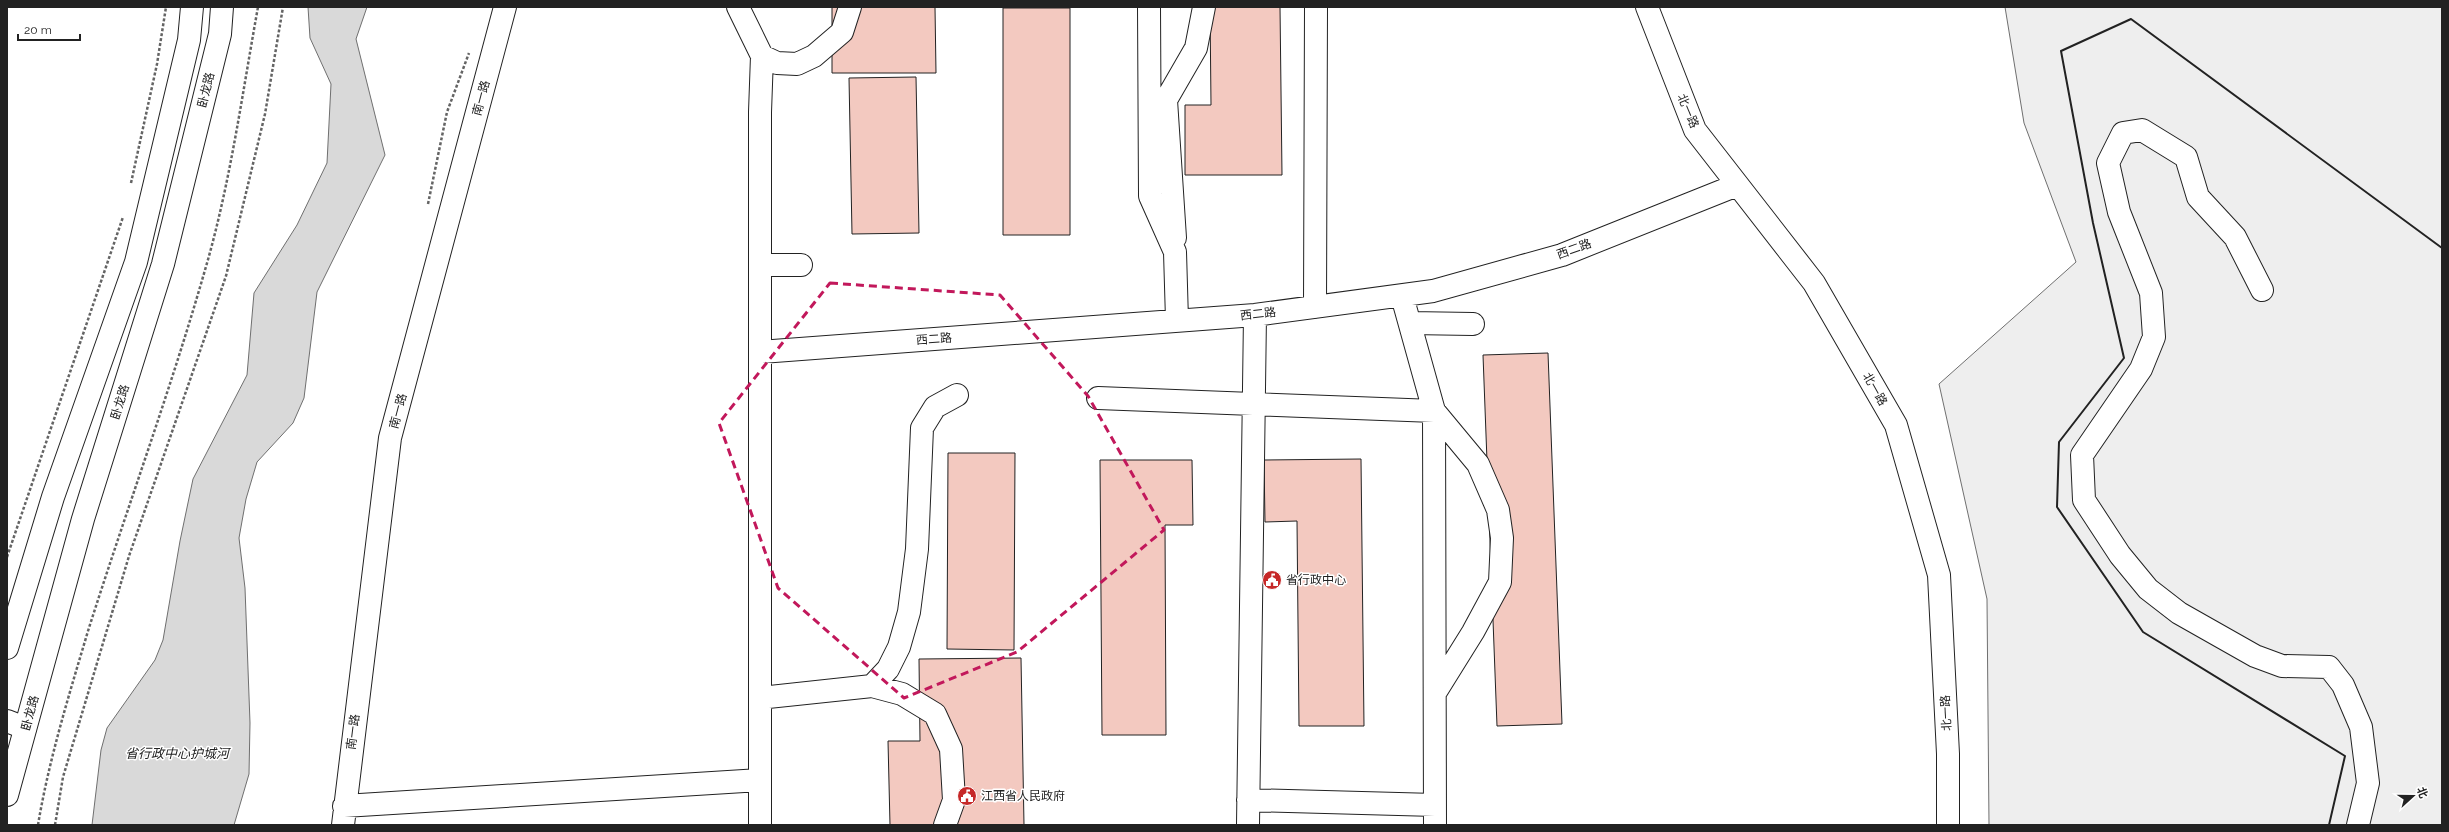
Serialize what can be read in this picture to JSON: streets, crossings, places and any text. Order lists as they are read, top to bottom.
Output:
{
  "streets": {
    "street": [
      "卧龙路",
      "南一路",
      "北一路",
      "西二路"
    ]
  },
  "crossings": [
    ["北一路", "西二路"]
  ],
  "water": ["省行政中心护城河"],
  "places": {
    "public building": ["省行政中心", "江西省人民政府"]
  },
  "scale_bar": "20 m",
  "north": "right"
}
